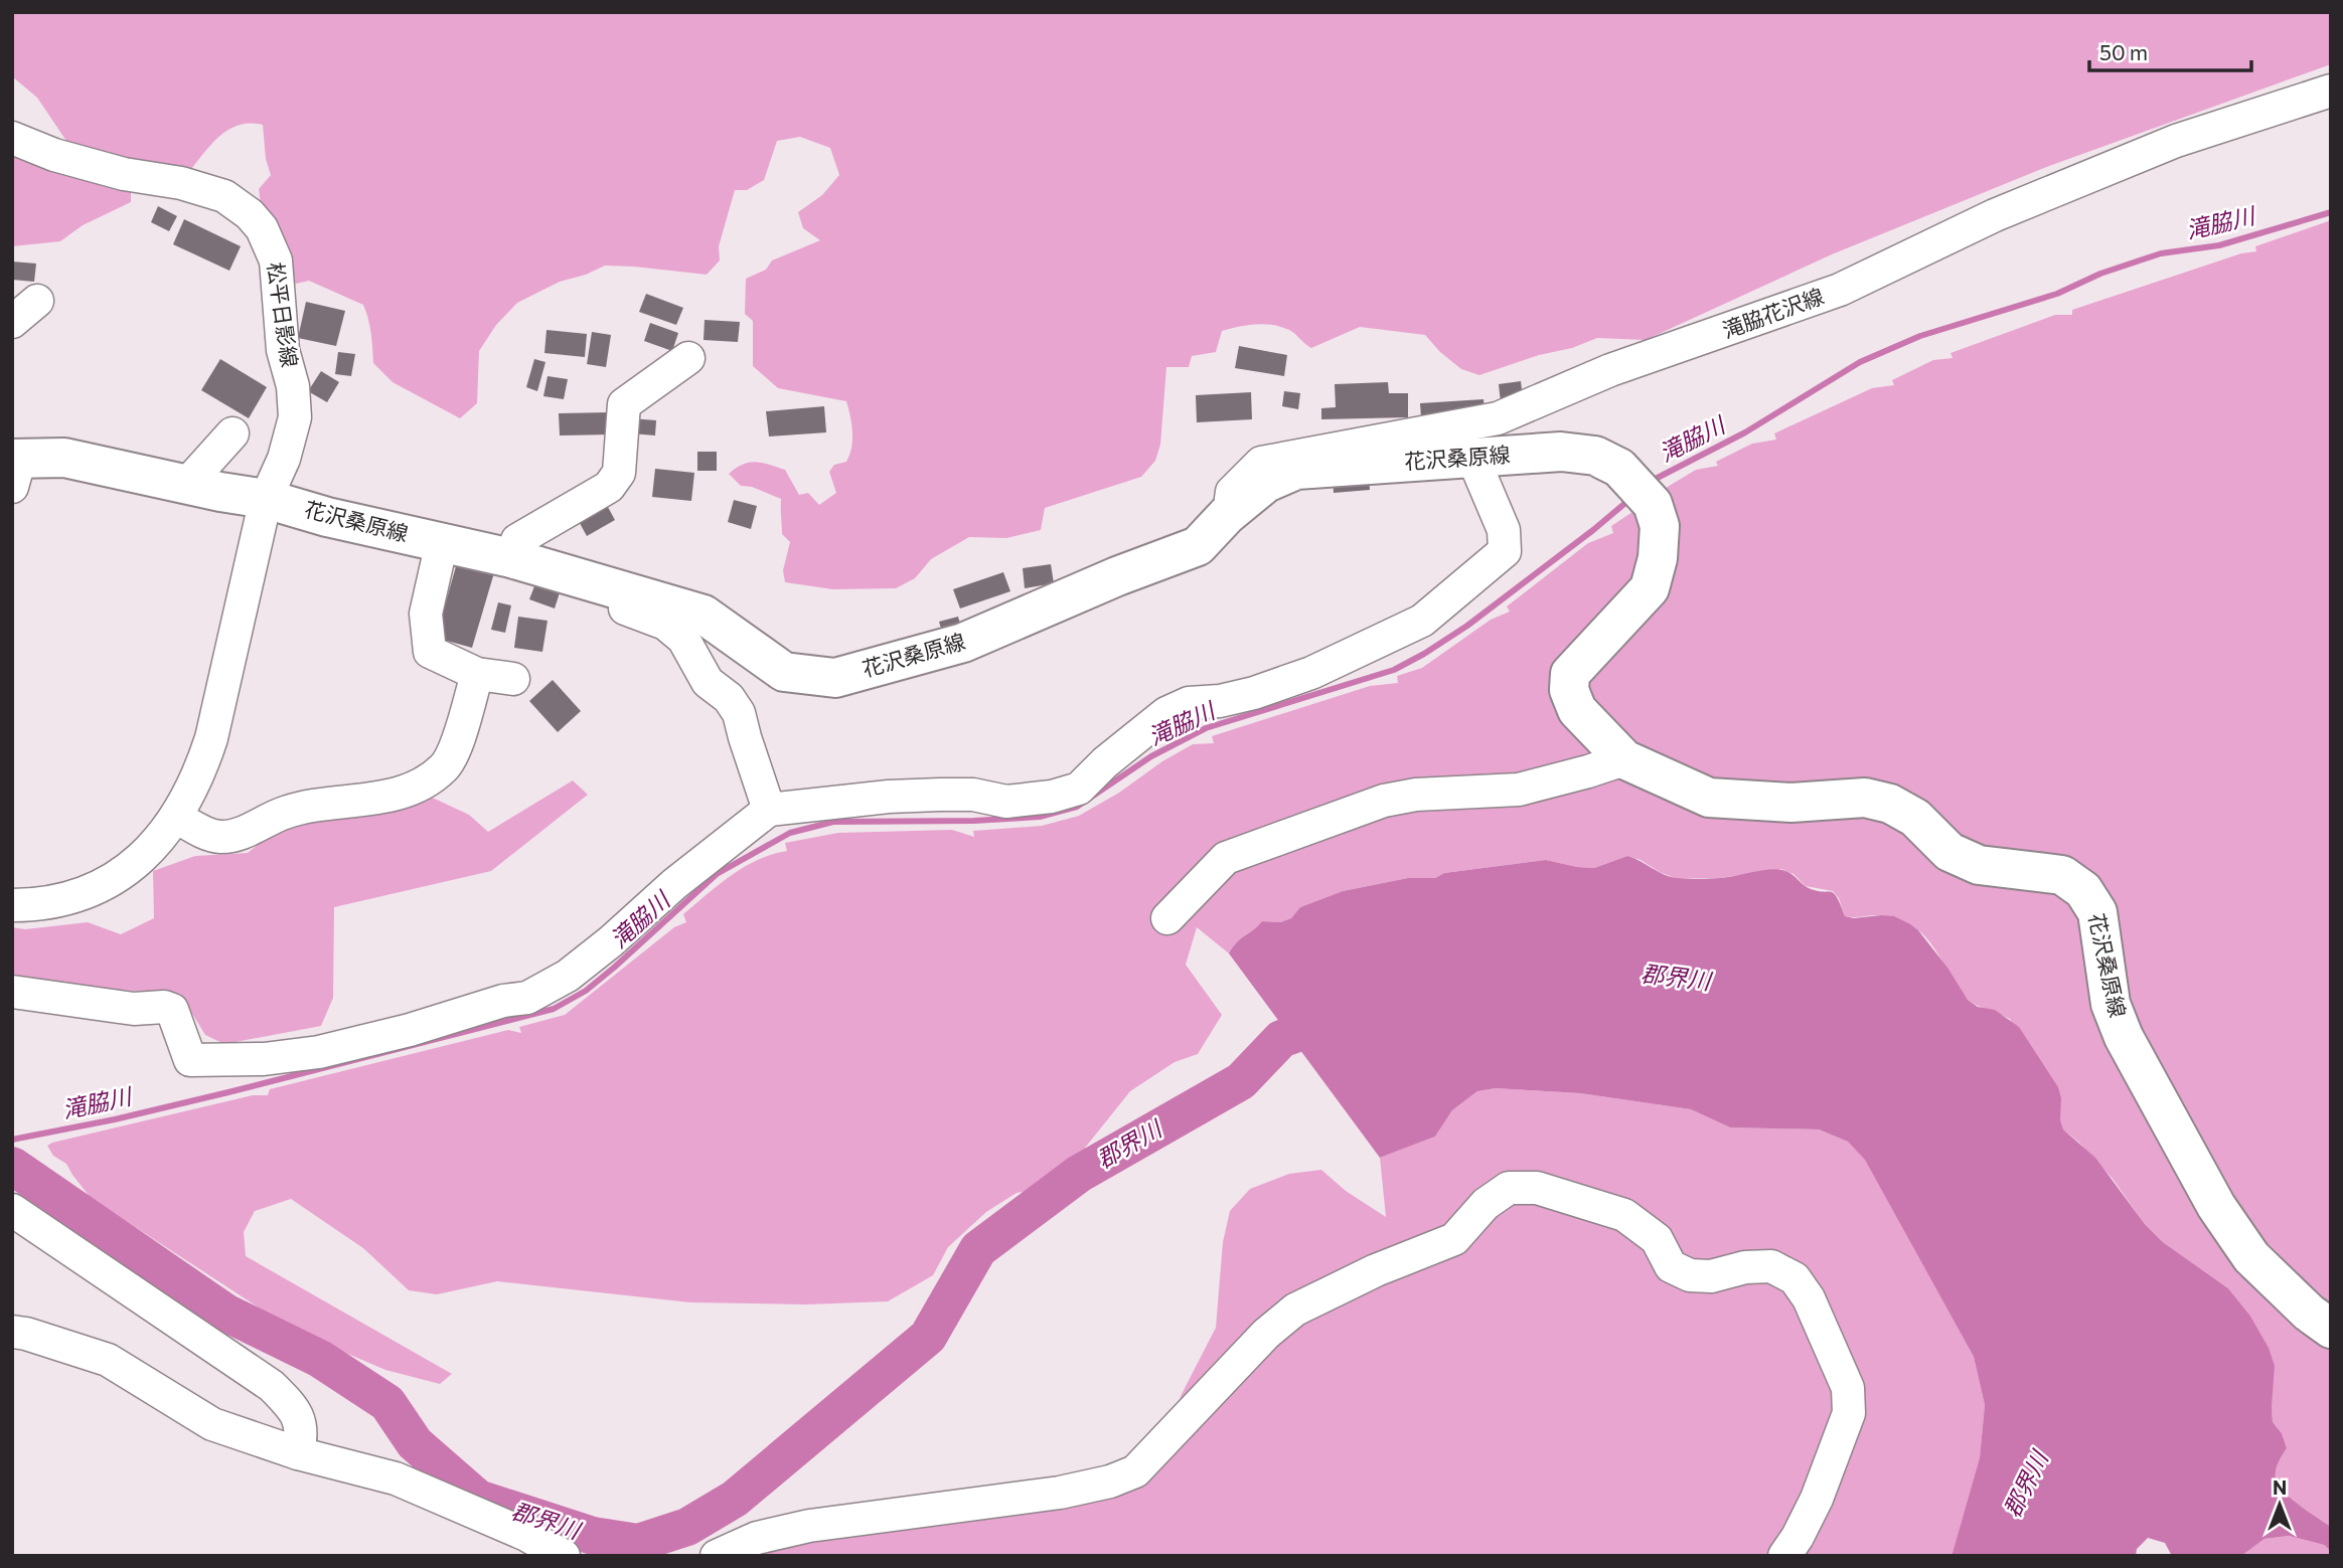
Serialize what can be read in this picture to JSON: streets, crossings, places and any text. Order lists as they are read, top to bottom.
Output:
{
  "streets": {
    "main road": ["花沢桑原線"],
    "street": ["滝脇花沢線", "松平日影線"]
  },
  "crossings": [
    ["滝脇花沢線", "花沢桑原線"],
    ["松平日影線", "花沢桑原線"]
  ],
  "water": ["滝脇川", "郡界川"],
  "scale_bar": "50 m",
  "north": "top"
}
